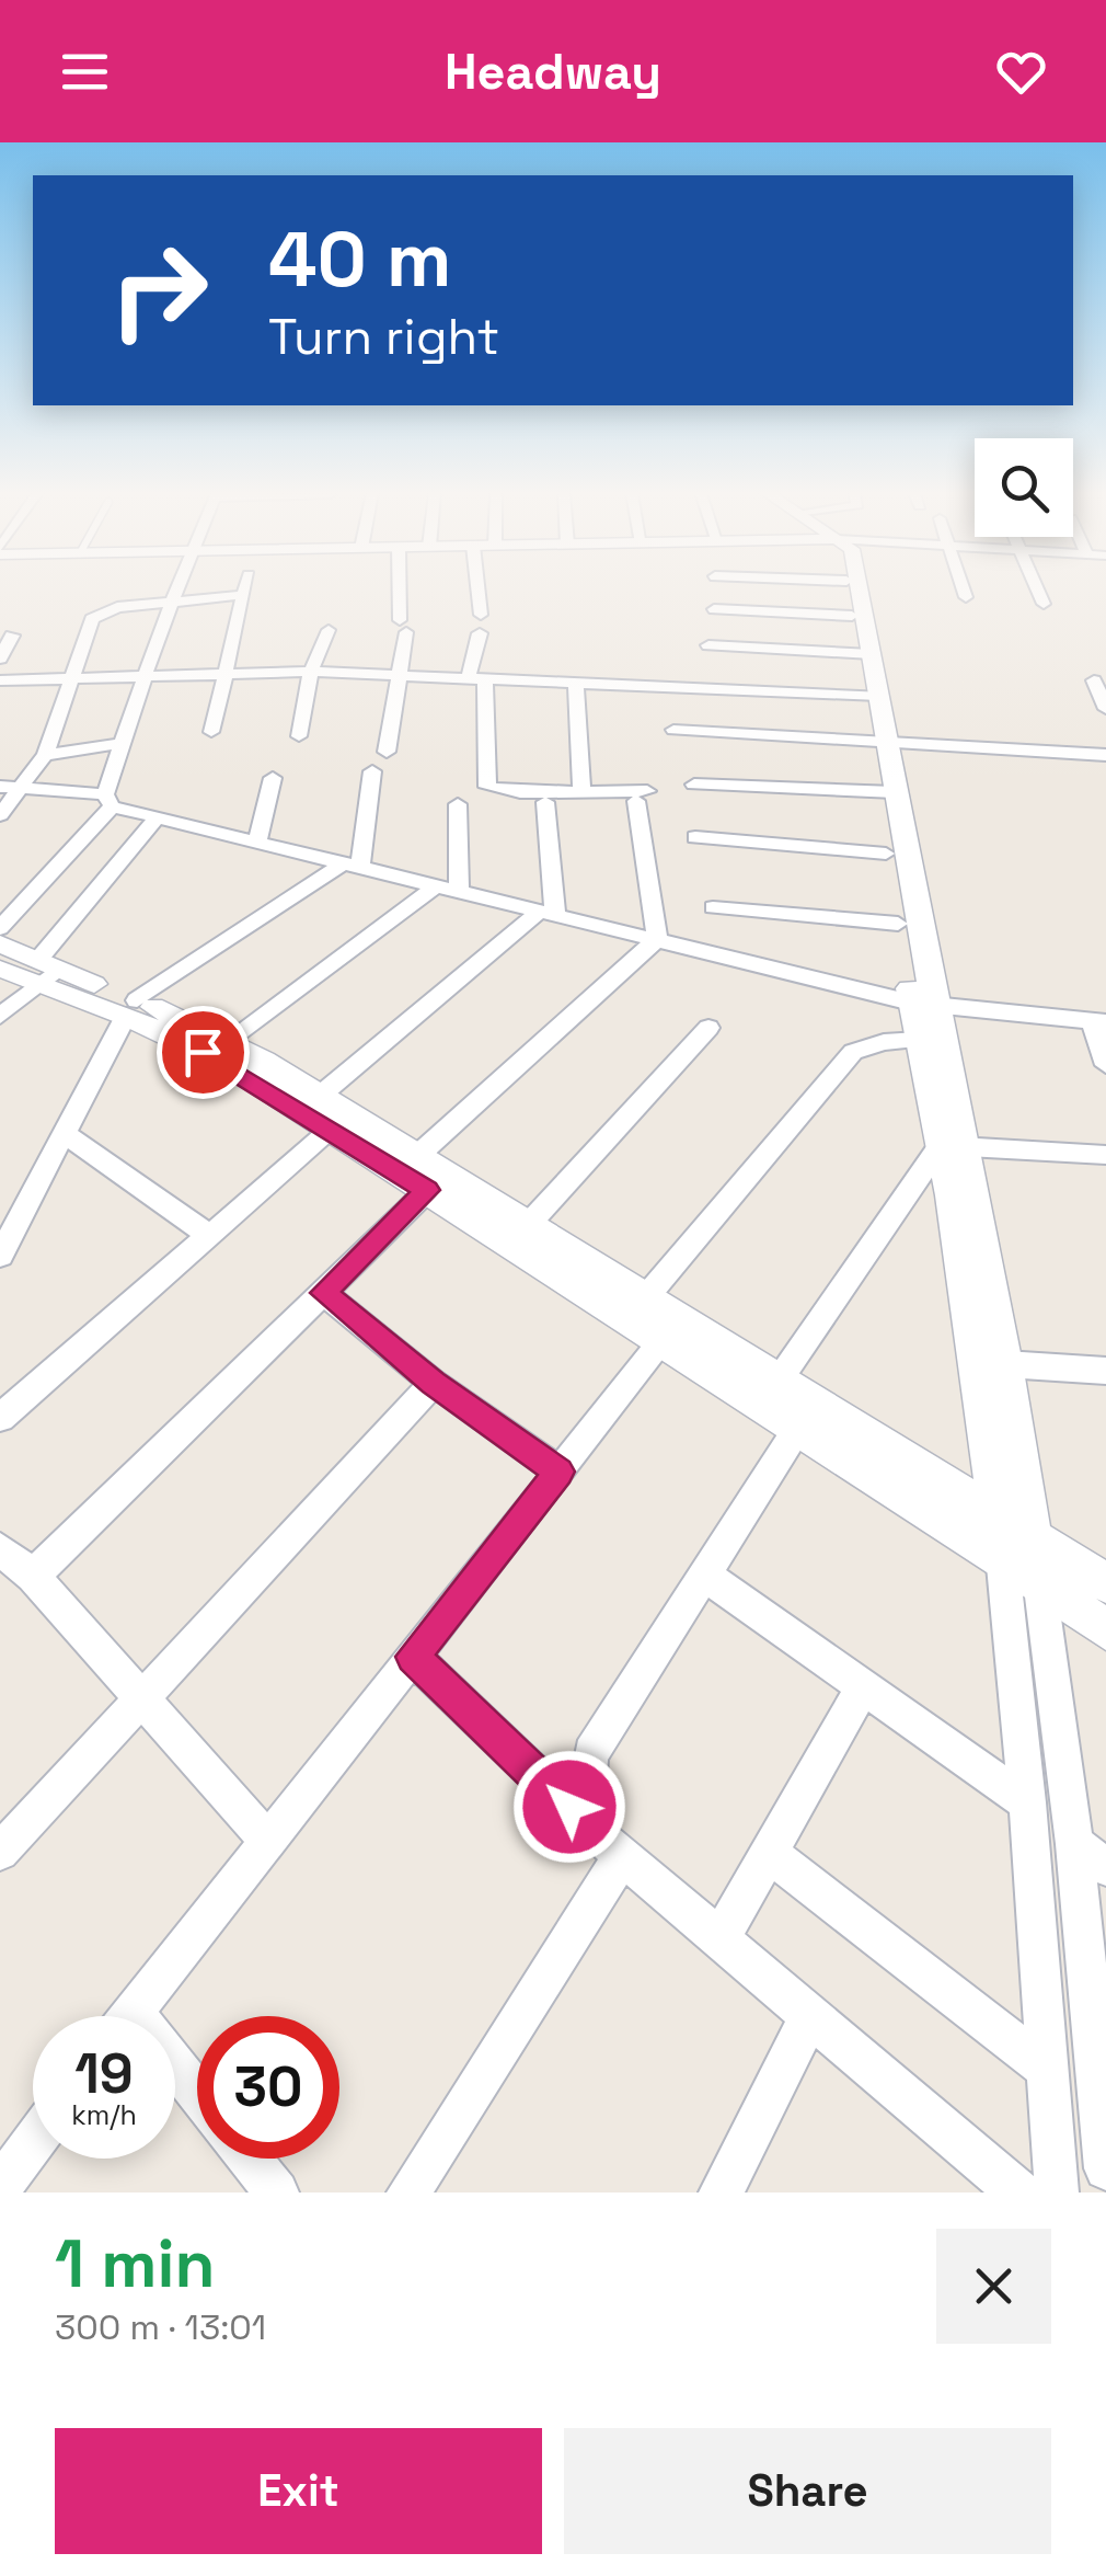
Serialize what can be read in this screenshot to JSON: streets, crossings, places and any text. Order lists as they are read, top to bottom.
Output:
{
  "page": {
    "header": "Headway",
    "turn": ["40 m", "Turn right"],
    "speed": "19 km/h",
    "limit": "30",
    "heading": ["1 min", "300 m · 13:01"],
    "buttons": ["Exit", "Share"]
  }
}
